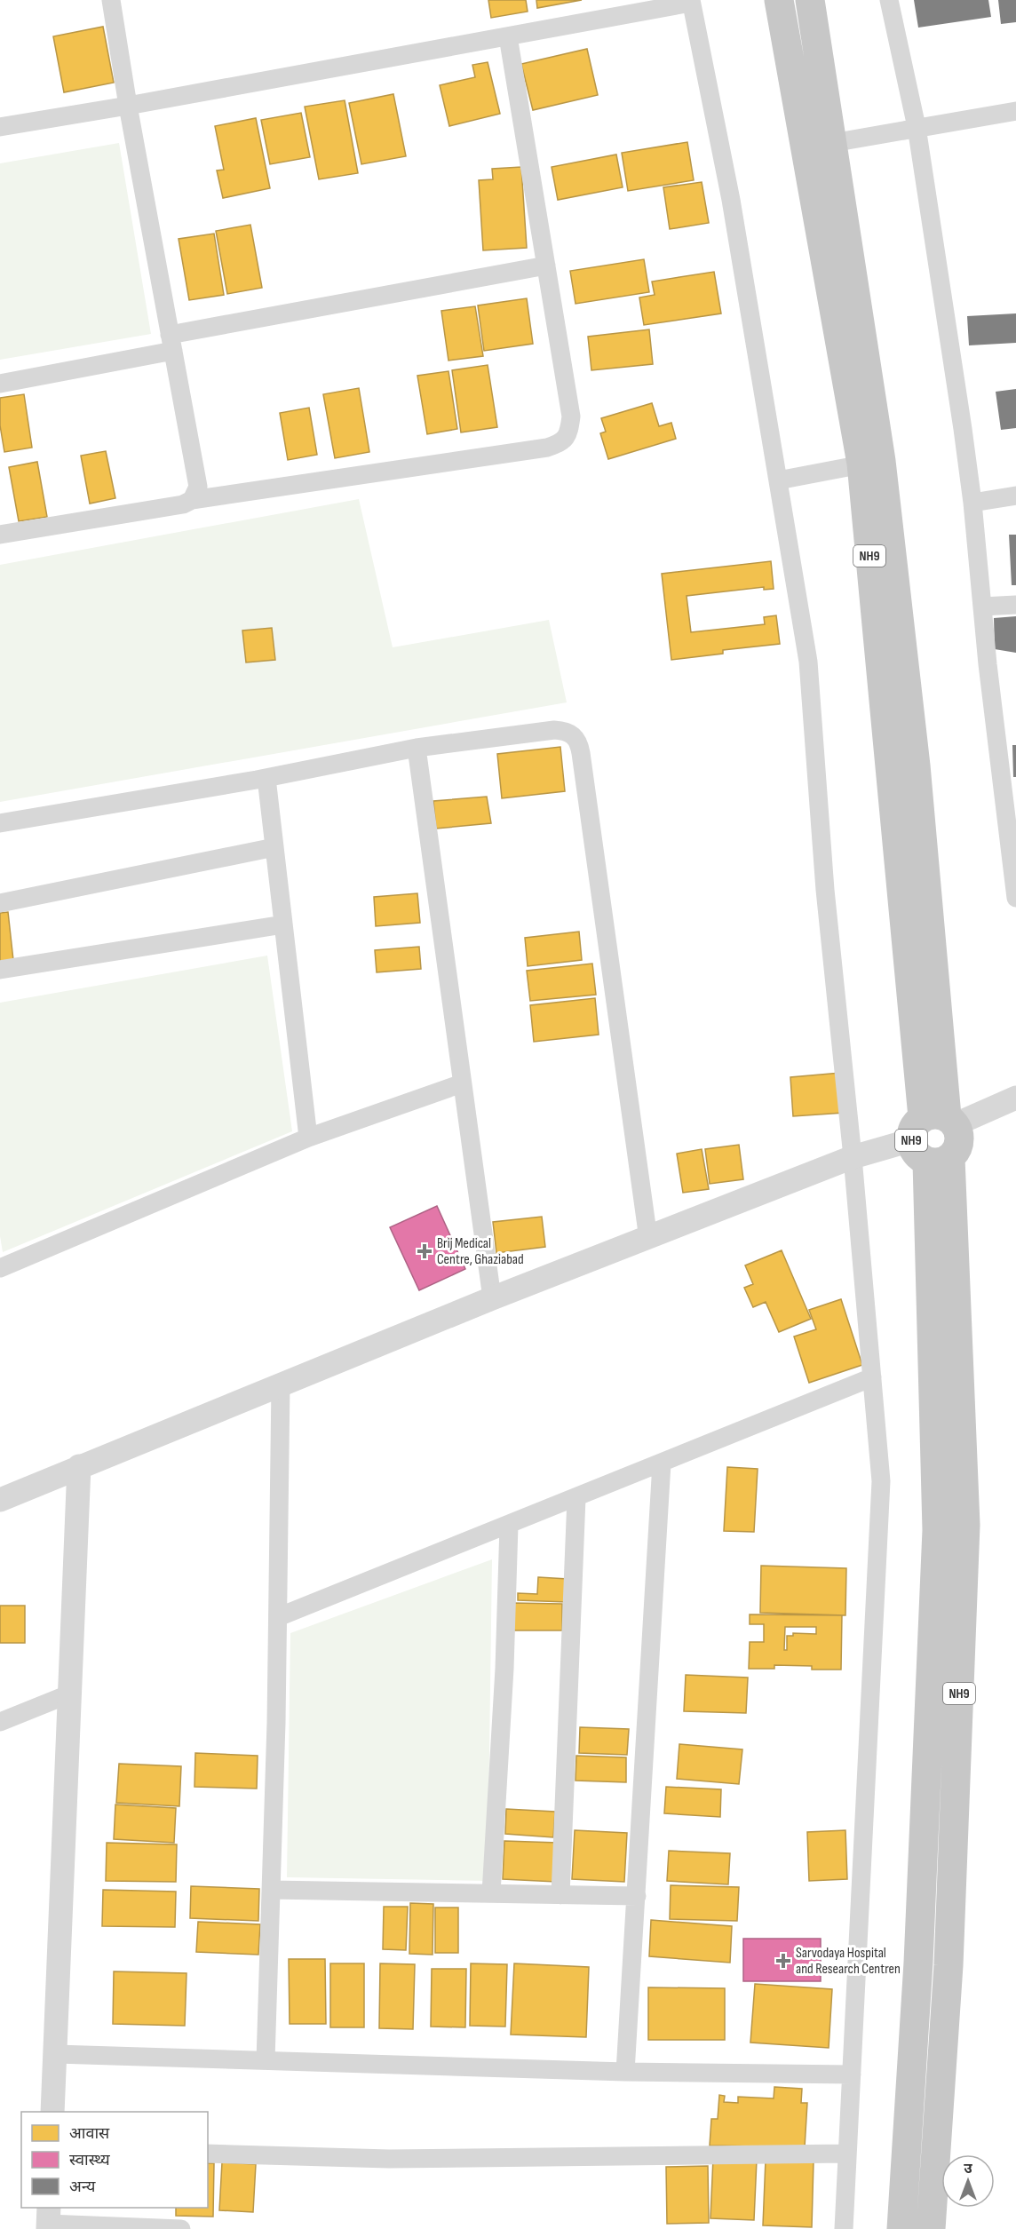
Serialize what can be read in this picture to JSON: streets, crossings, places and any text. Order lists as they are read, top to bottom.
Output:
{
  "streets": {
    "highway": ["NH9"]
  },
  "places": {
    "health": ["Brij Medical Centre, Ghaziabad", "Sarvodaya Hospital and Research Centren"]
  },
  "legend": ["आवास", "स्वास्थ्य", "अन्य"],
  "north": "top"
}
